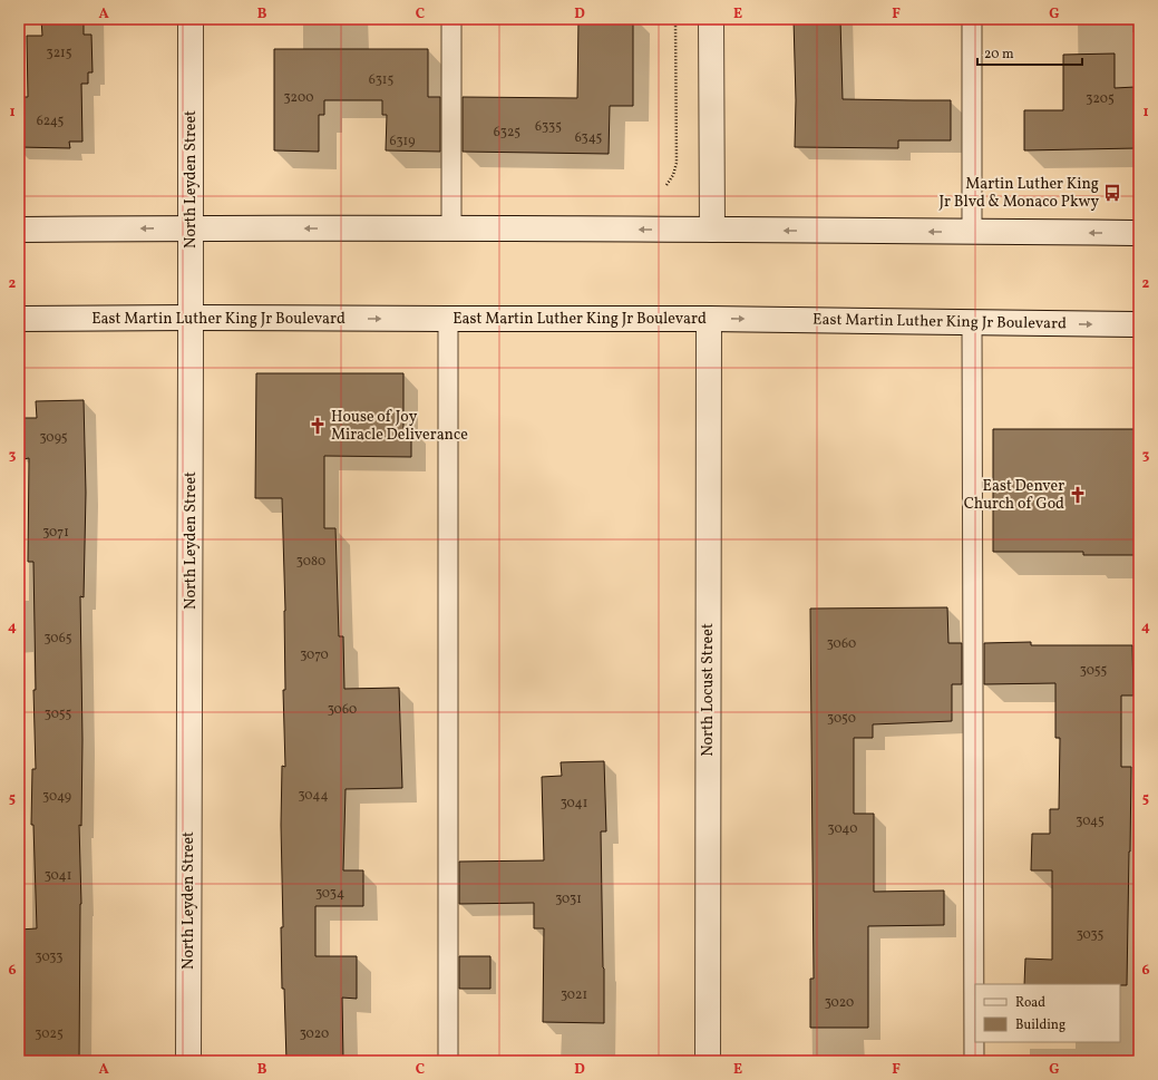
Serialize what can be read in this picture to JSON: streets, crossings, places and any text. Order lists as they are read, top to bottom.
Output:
{
  "streets": {
    "main road": ["North Leyden Street", "East Martin Luther King Jr Boulevard", "North Locust Street"]
  },
  "crossings": [
    ["North Leyden Street", "East Martin Luther King Jr Boulevard"],
    ["East Martin Luther King Jr Boulevard", "North Locust Street"]
  ],
  "places": {
    "bus stop": ["Martin Luther King Jr Blvd & Monaco Pkwy"],
    "church": ["House of Joy Miracle Deliverance", "East Denver Church of God"]
  },
  "house_numbers": [
    "3215",
    "6315",
    "3200",
    "3205",
    "6245",
    "6335",
    "6325",
    "6345",
    "6319",
    "3095",
    "3071",
    "3080",
    "3065",
    "3060",
    "3070",
    "3055",
    "3060",
    "3055",
    "3050",
    "3044",
    "3049",
    "3041",
    "3045",
    "3040",
    "3041",
    "3034",
    "3031",
    "3035",
    "3033",
    "3021",
    "3020",
    "3025",
    "3020"
  ],
  "legend": ["Road", "Building"],
  "scale_bar": "20 m",
  "grid": {
    "columns": [
      "A",
      "B",
      "C",
      "D",
      "E",
      "F",
      "G"
    ],
    "rows": [
      "1",
      "2",
      "3",
      "4",
      "5",
      "6"
    ]
  }
}
